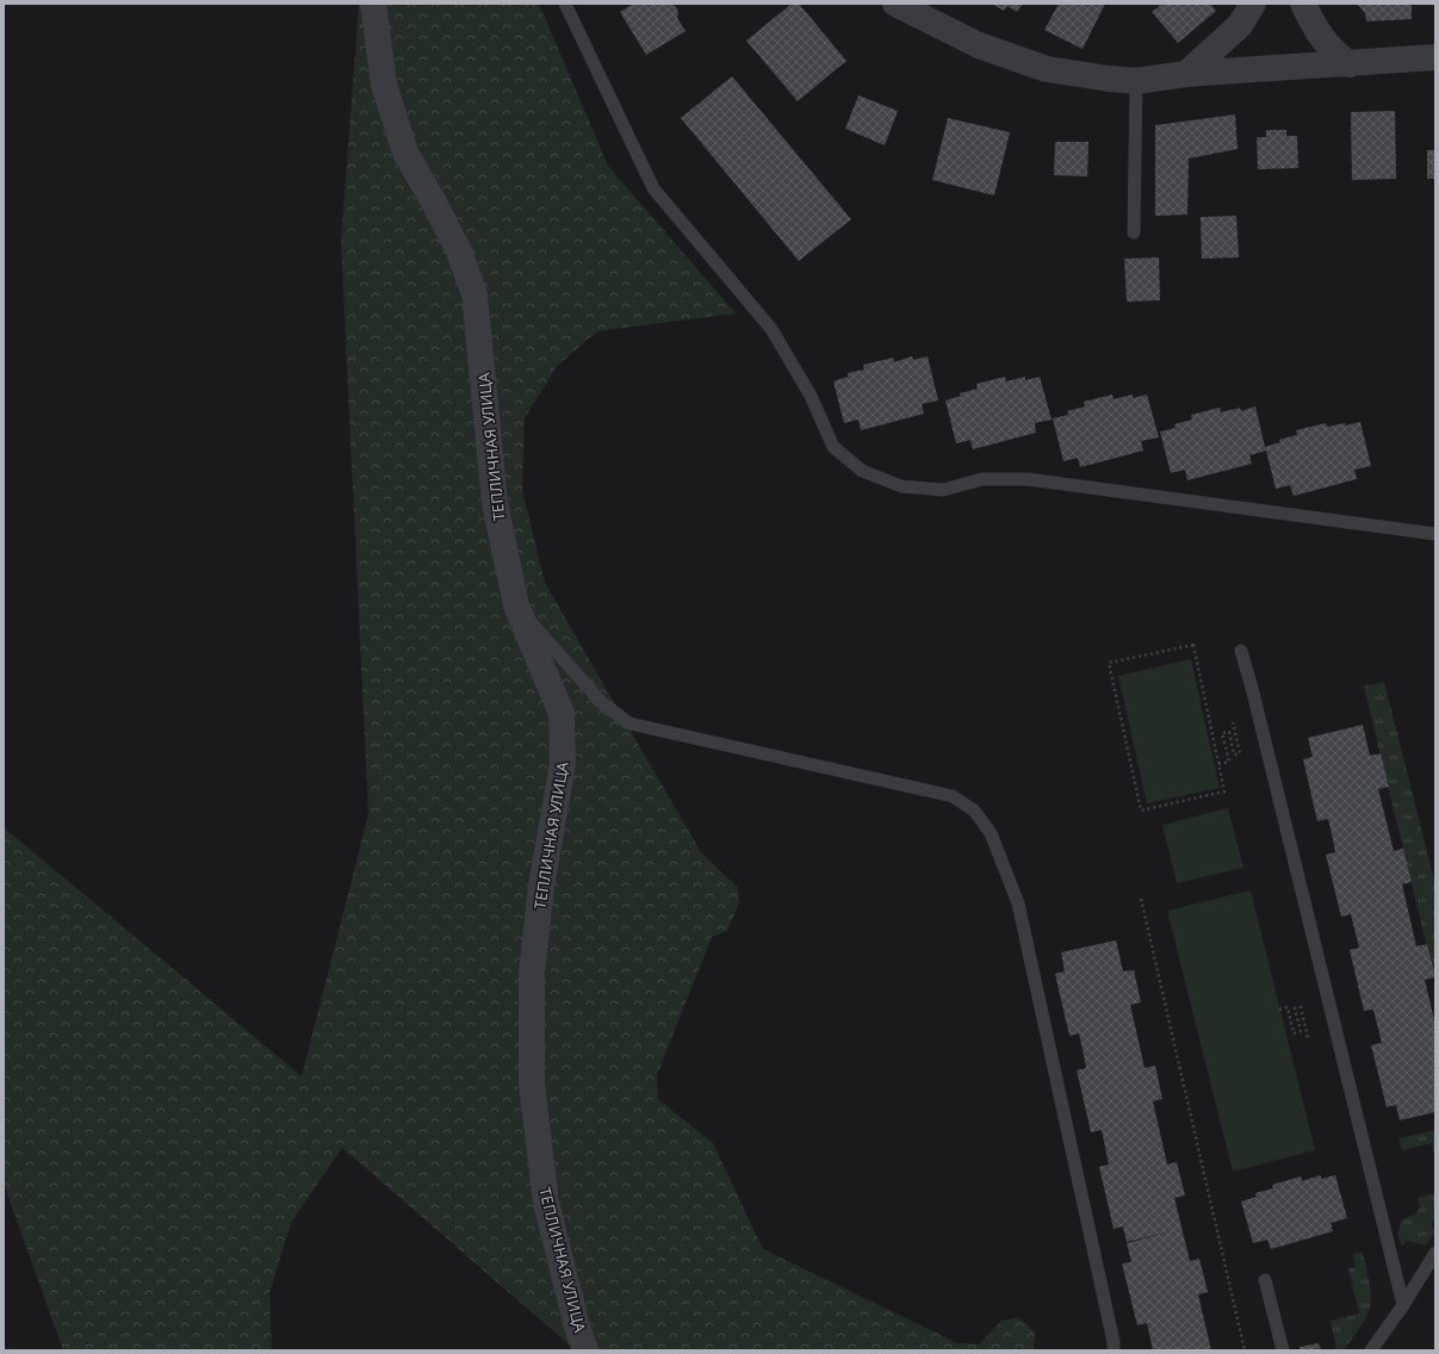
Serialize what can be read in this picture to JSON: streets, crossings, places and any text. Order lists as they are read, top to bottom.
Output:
{
  "streets": {
    "street": ["ТЕПЛИЧНАЯ УЛИЦА"]
  }
}
